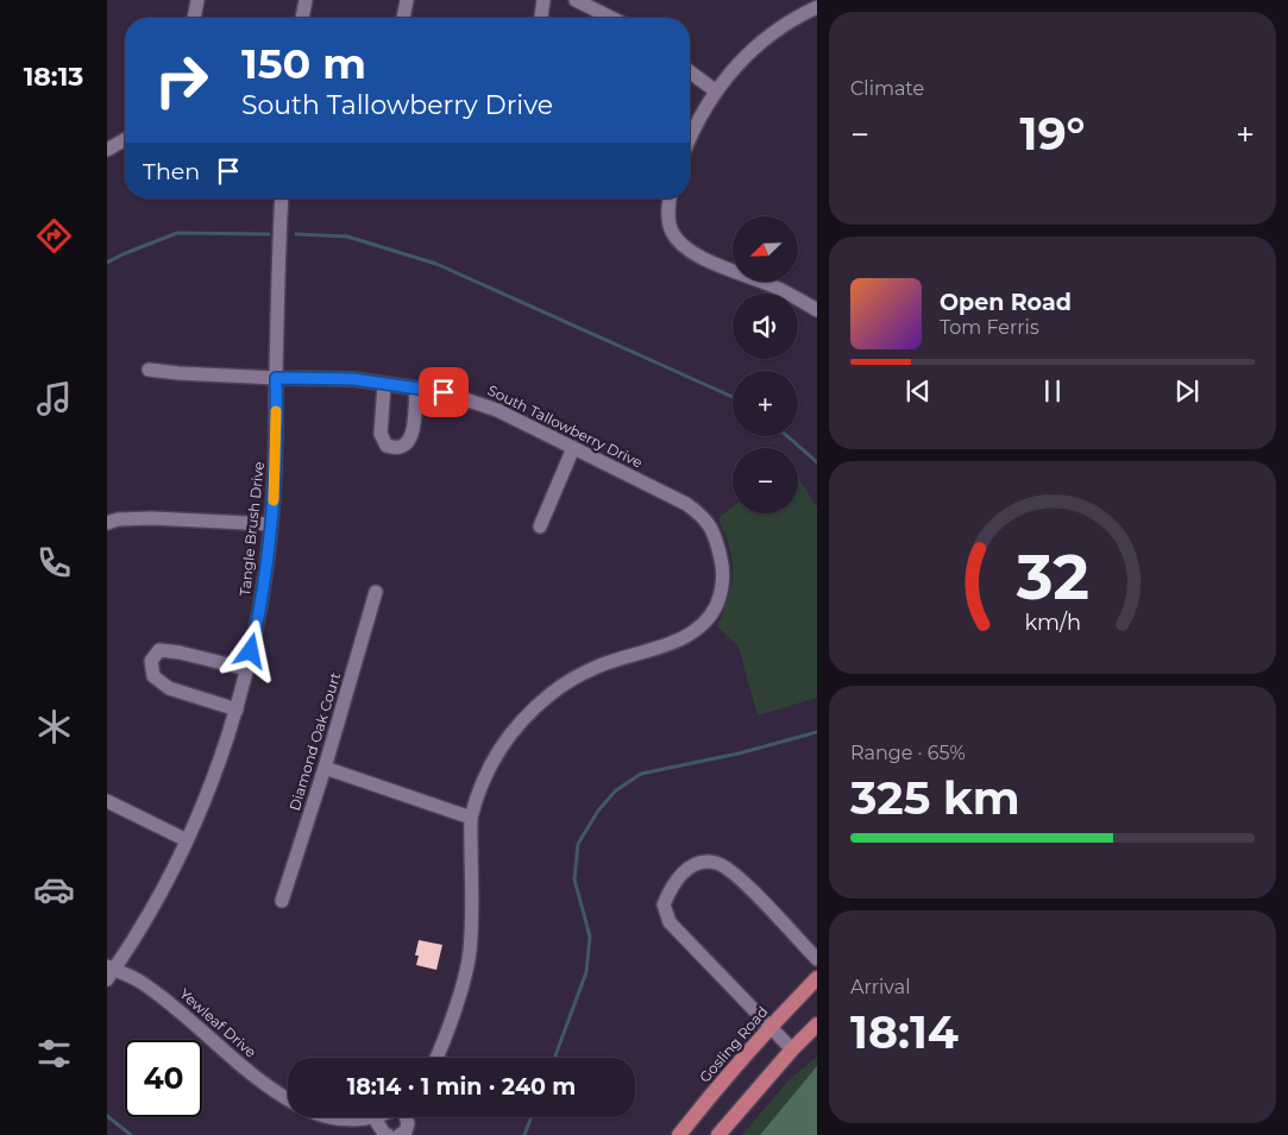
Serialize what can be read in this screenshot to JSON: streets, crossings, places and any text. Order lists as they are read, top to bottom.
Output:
{
  "streets": {
    "main road": ["Gosling Road"],
    "street": [
      "South Tallowberry Drive",
      "Tangle Brush Drive",
      "Diamond Oak Court",
      "Yewleaf Drive"
    ]
  },
  "crossings": [
    ["South Tallowberry Drive", "Tangle Brush Drive"],
    ["Tangle Brush Drive", "Yewleaf Drive"]
  ],
  "north": "bottom left",
  "page": {
    "tabs": "18:13",
    "tile": [
      "Climate",
      ["Range · 65%", "325 km"],
      ["Arrival", "18:14"]
    ],
    "turn": ["150 m", "South Tallowberry Drive"],
    "heat": ["−", "19°", "+"],
    "then": "Then",
    "map_buttons": ["+", "−"],
    "song": ["Open Road", "Tom Ferris"],
    "limit": "40",
    "trip": "18:14 · 1 min · 240 m",
    "gauge": ["32", "km/h"]
  }
}
